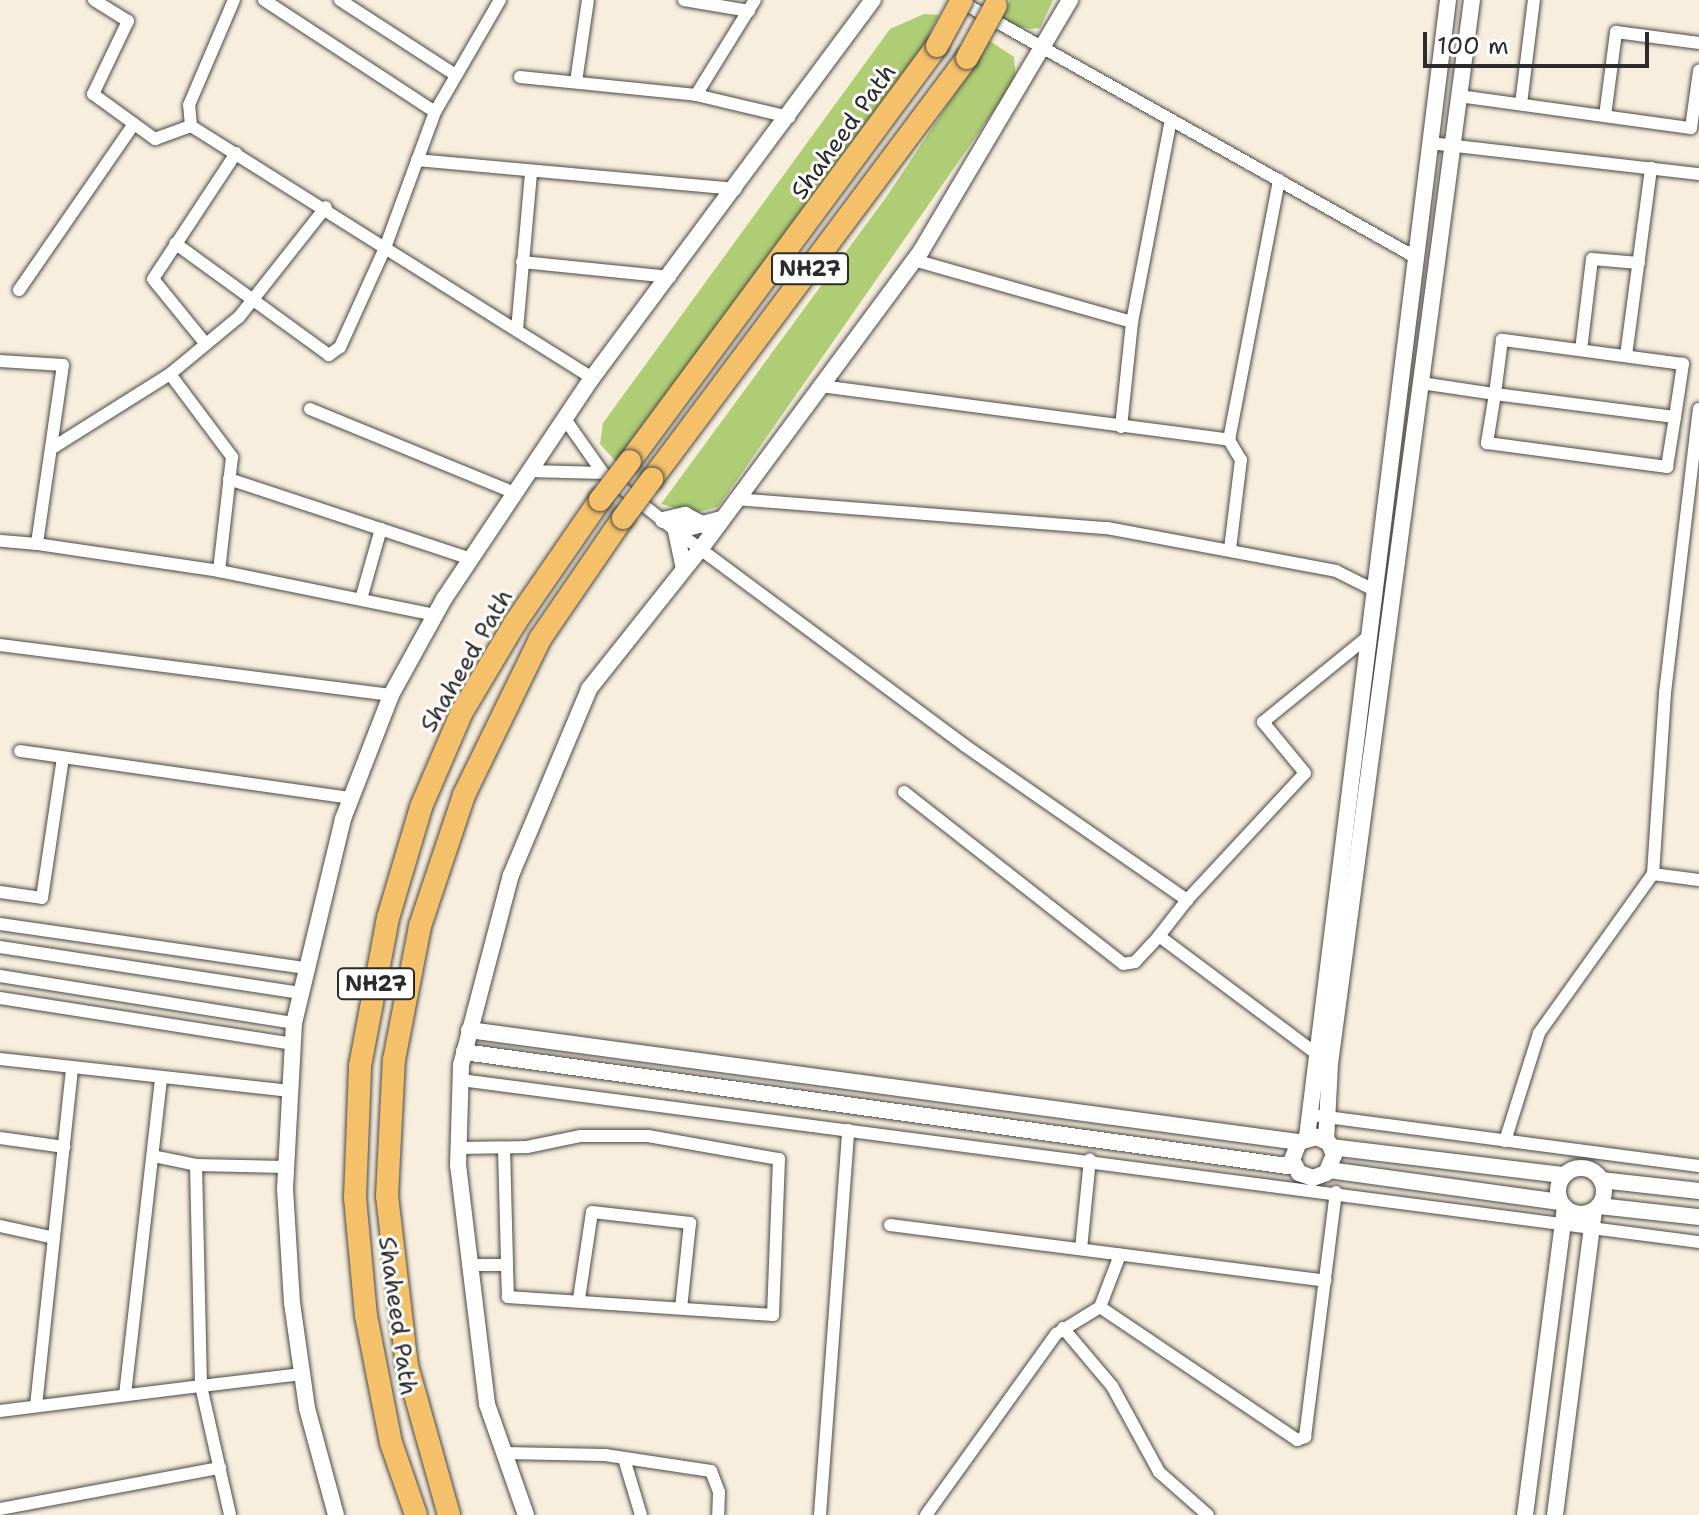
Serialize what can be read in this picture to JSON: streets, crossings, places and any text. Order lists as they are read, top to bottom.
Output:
{
  "streets": {
    "highway": ["Shaheed Path", "NH27"]
  },
  "scale_bar": "100 m"
}
